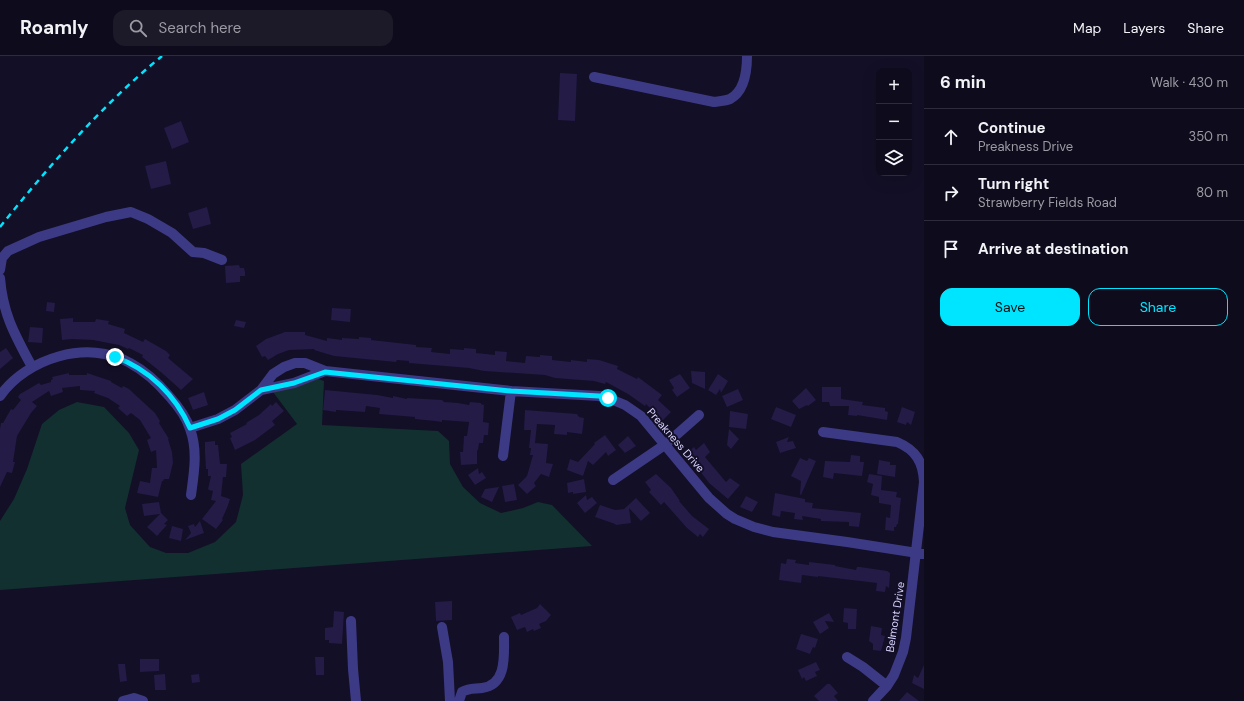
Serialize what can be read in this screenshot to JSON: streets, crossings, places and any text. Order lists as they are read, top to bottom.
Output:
{
  "streets": {
    "street": ["Preakness Drive", "Belmont Drive"]
  },
  "crossings": [
    ["Preakness Drive", "Belmont Drive"]
  ],
  "page": {
    "header": "Roamly",
    "search": "Search here",
    "nav": ["Map", "Layers", "Share"],
    "heading": ["6 min", "Walk · 430 m"],
    "map_buttons": ["+", "−"],
    "list": [
      ["Continue", "Preakness Drive", "350 m"],
      ["Turn right", "Strawberry Fields Road", "80 m"],
      "Arrive at destination"
    ],
    "buttons": ["Save", "Share"]
  }
}
